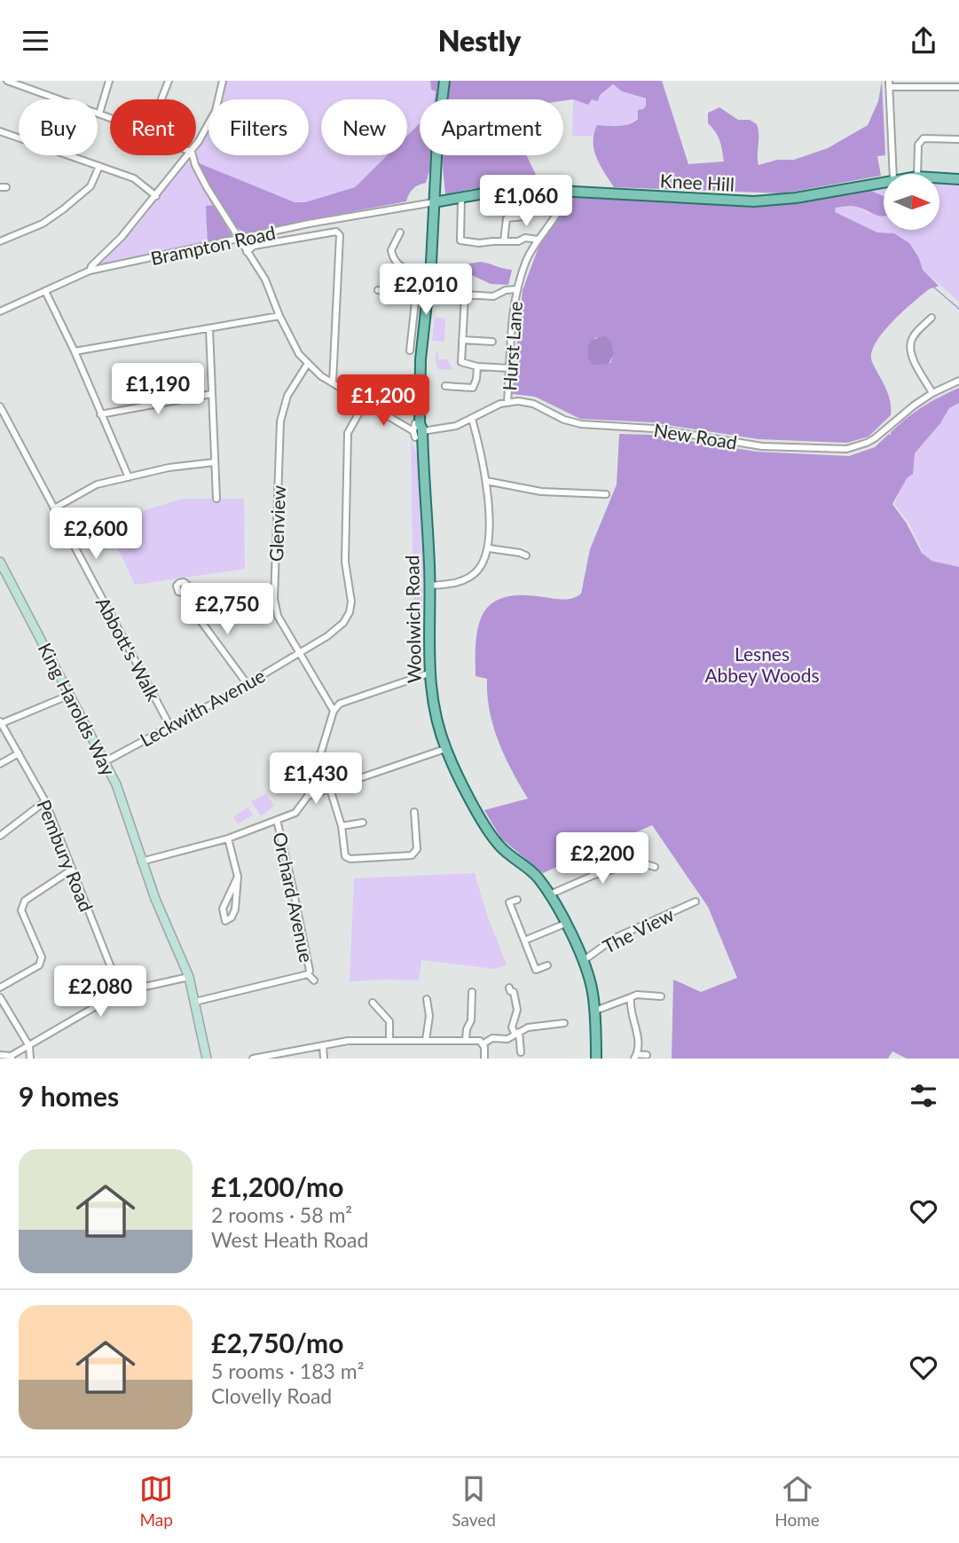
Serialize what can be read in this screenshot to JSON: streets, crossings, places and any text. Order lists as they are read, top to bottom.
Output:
{
  "streets": {
    "main road": ["Knee Hill", "Woolwich Road"],
    "street": [
      "Brampton Road",
      "Hurst Lane",
      "New Road",
      "Glenview",
      "Abbott's Walk",
      "Leckwith Avenue",
      "King Harolds Way",
      "Pembury Road",
      "Orchard Avenue",
      "The View"
    ]
  },
  "crossings": [
    ["Knee Hill", "Brampton Road"],
    ["Knee Hill", "Hurst Lane"],
    ["Knee Hill", "Woolwich Road"],
    ["Brampton Road", "Woolwich Road"],
    ["Hurst Lane", "New Road"],
    ["Glenview", "Leckwith Avenue"],
    ["Woolwich Road", "The View"],
    ["Abbott's Walk", "Leckwith Avenue"],
    ["Leckwith Avenue", "King Harolds Way"],
    ["King Harolds Way", "Orchard Avenue"]
  ],
  "parks": ["Lesnes Abbey Woods"],
  "north": "right",
  "page": {
    "header": "Nestly",
    "chip": [
      "Buy",
      "Rent",
      "Filters",
      "New",
      "Apartment"
    ],
    "price": [
      "£1,060",
      "£2,010",
      "£1,190",
      "£1,200",
      "£2,600",
      "£2,750",
      "£1,430",
      "£2,200",
      "£2,080"
    ],
    "heading": "9 homes",
    "list": [
      {
        "name": "£1,200/mo",
        "note": "2 rooms · 58 m² · West Heath Road"
      },
      {
        "name": "£2,750/mo",
        "note": "5 rooms · 183 m² · Clovelly Road"
      }
    ],
    "tabs": ["Map", "Saved", "Home"]
  }
}
